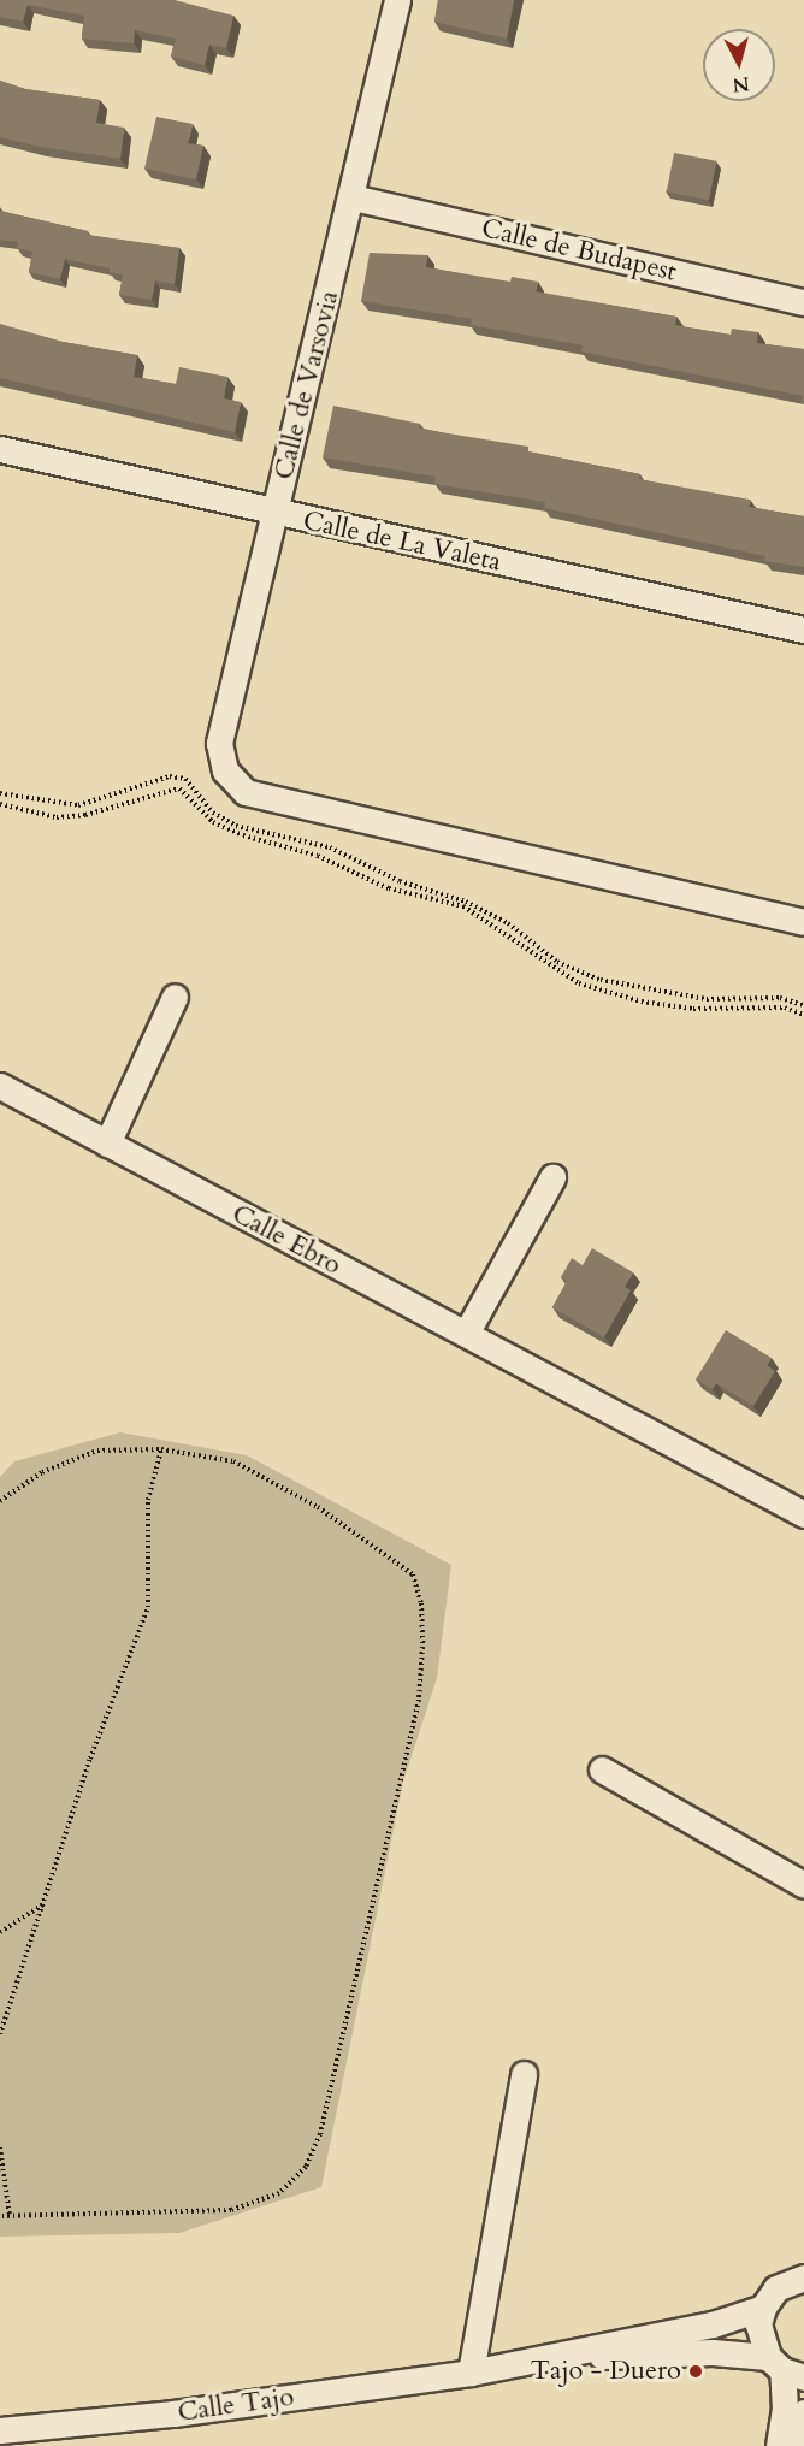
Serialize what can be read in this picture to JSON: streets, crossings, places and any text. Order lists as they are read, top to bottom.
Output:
{
  "streets": {
    "street": [
      "Calle de Budapest",
      "Calle de Varsovia",
      "Calle de La Valeta",
      "Calle Ebro",
      "Calle Tajo"
    ]
  },
  "crossings": [
    ["Calle de Budapest", "Calle de Varsovia"],
    ["Calle de Varsovia", "Calle de La Valeta"]
  ],
  "places": ["Tajo - Duero"],
  "north": "bottom"
}
